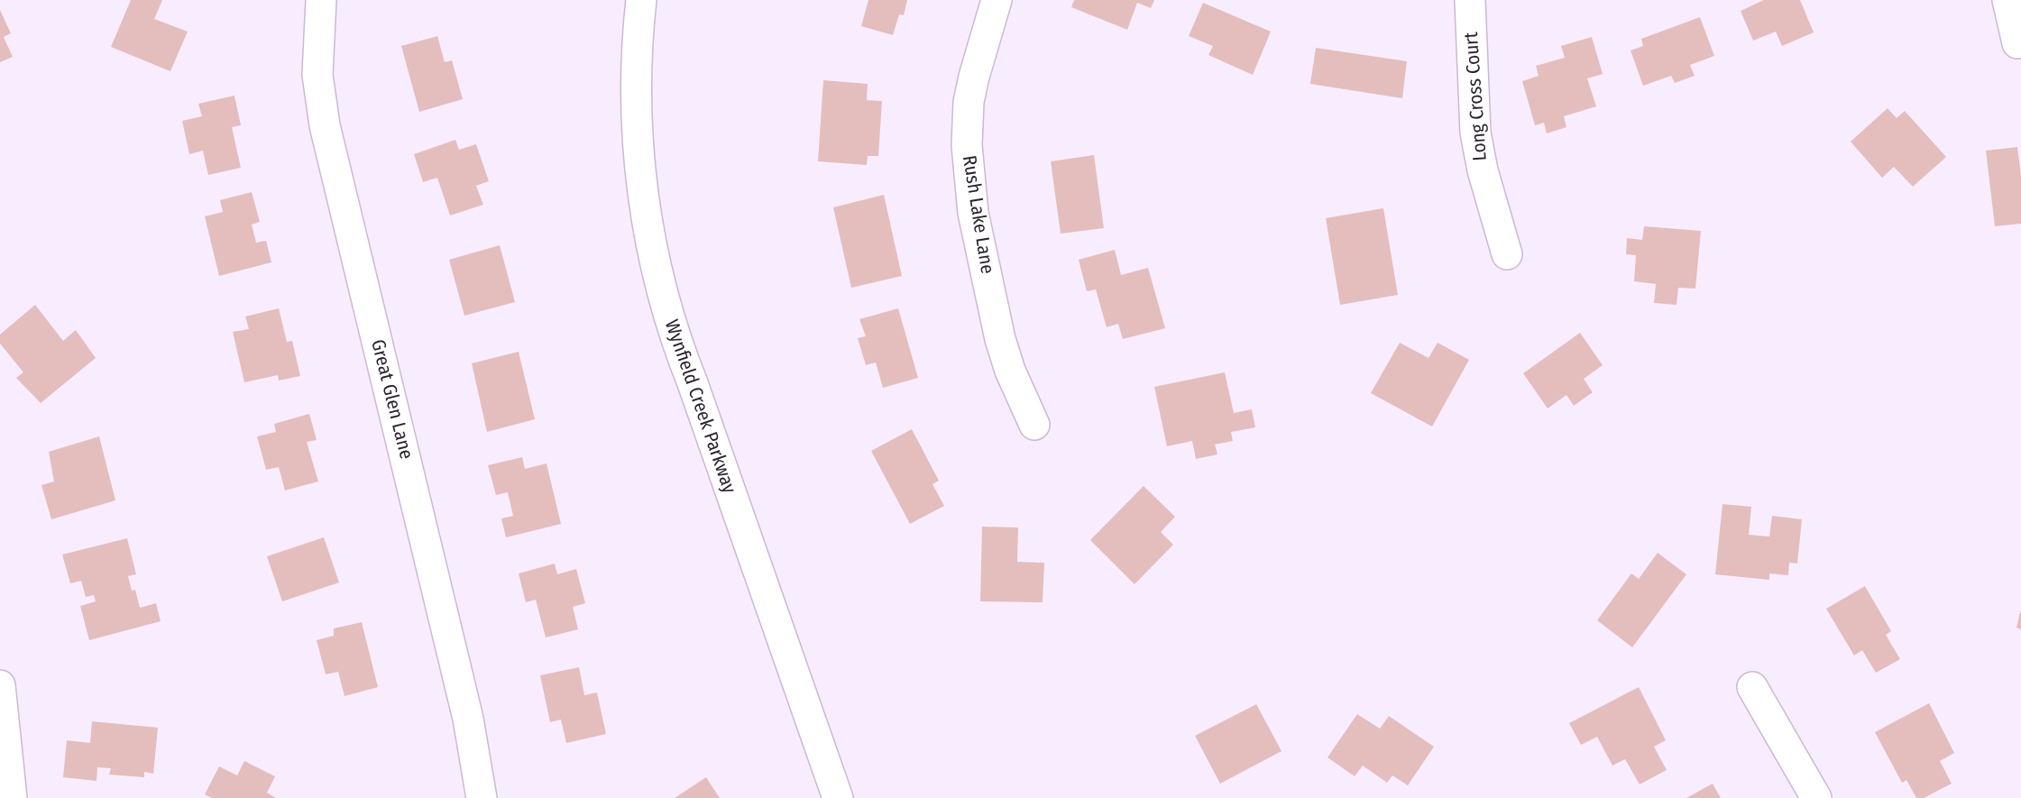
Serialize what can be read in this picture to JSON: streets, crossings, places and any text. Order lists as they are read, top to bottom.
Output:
{
  "streets": {
    "street": [
      "Long Cross Court",
      "Rush Lake Lane",
      "Great Glen Lane",
      "Wynfield Creek Parkway"
    ]
  }
}
